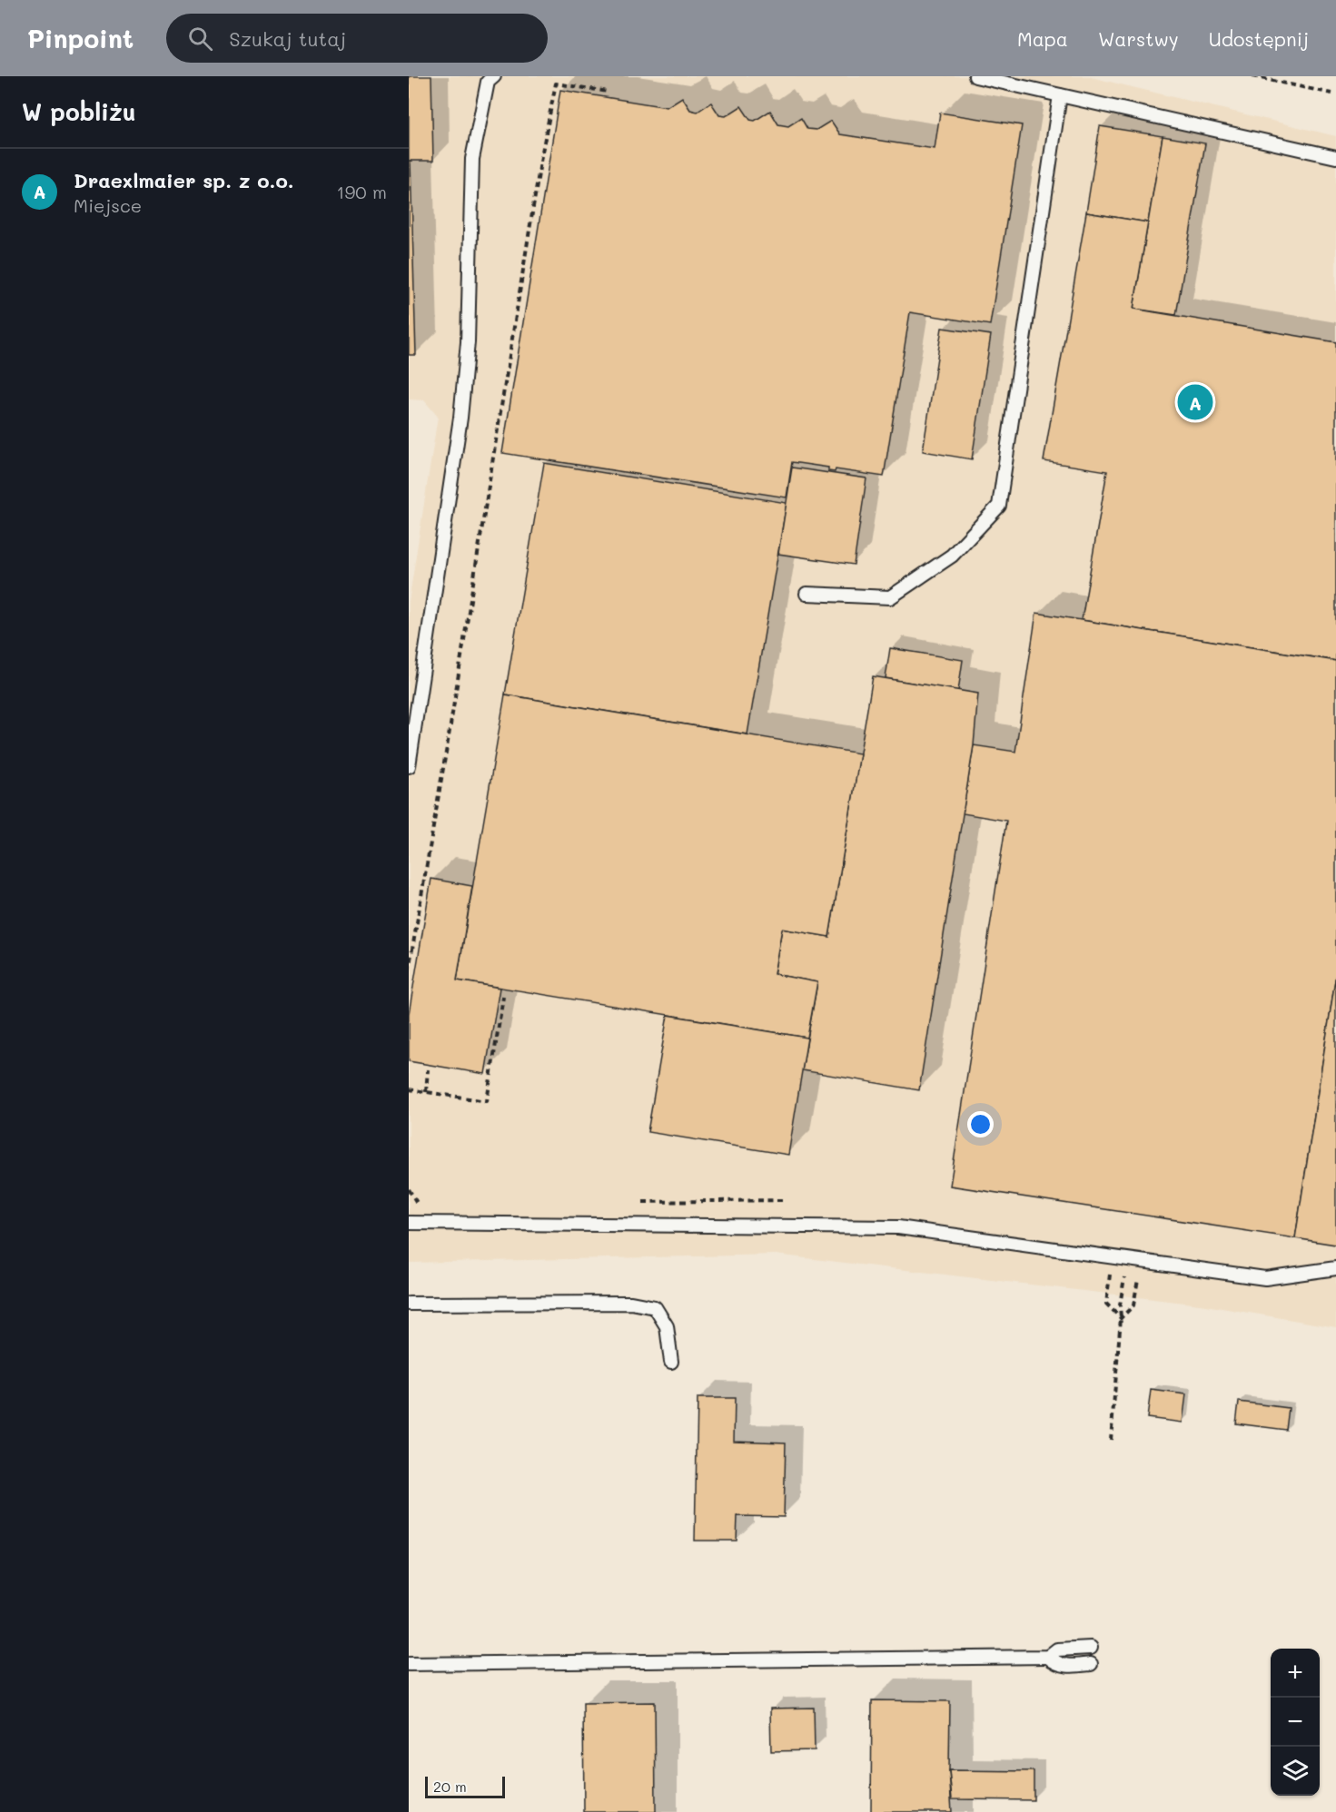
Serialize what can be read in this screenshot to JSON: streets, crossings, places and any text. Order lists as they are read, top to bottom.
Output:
{
  "scale_bar": "20 m",
  "page": {
    "header": "Pinpoint",
    "search": "Szukaj tutaj",
    "nav": ["Mapa", "Warstwy", "Udostępnij"],
    "heading": "W pobliżu",
    "list": [
      {
        "mark": "A",
        "name": "Draexlmaier sp. z o.o.",
        "note": "Miejsce",
        "value": "190 m"
      }
    ],
    "pins": "A",
    "map_buttons": ["+", "−"],
    "scale": "20 m"
  }
}
